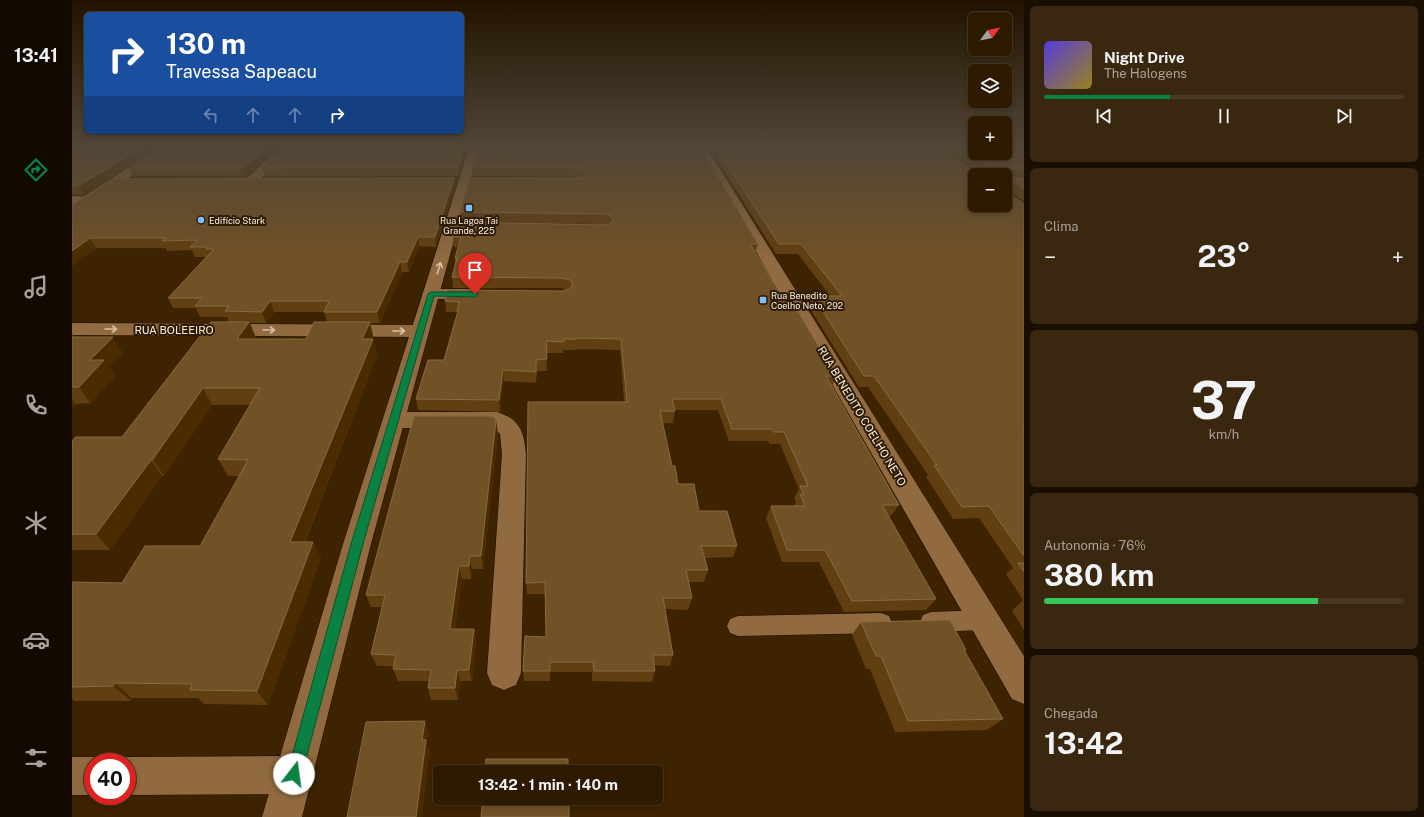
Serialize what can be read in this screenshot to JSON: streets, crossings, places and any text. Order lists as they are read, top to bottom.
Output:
{
  "streets": {
    "street": ["RUA BOLEEIRO", "RUA BENEDITO COELHO NETO"]
  },
  "one_way": ["RUA BOLEEIRO"],
  "places": {
    "transit": ["Rua Lagoa Tai Grande, 225", "Rua Benedito Coelho Neto, 292"],
    "other": ["Edifício Stark"]
  },
  "north": "top right",
  "page": {
    "tabs": "13:41",
    "map_buttons": ["+", "−"],
    "turn": ["130 m", "Travessa Sapeacu"],
    "song": ["Night Drive", "The Halogens"],
    "tile": [
      "Clima",
      ["37", "km/h"],
      ["Autonomia · 76%", "380 km"],
      ["Chegada", "13:42"]
    ],
    "heat": ["−", "23°", "+"],
    "limit": "40",
    "trip": "13:42 · 1 min · 140 m"
  }
}
